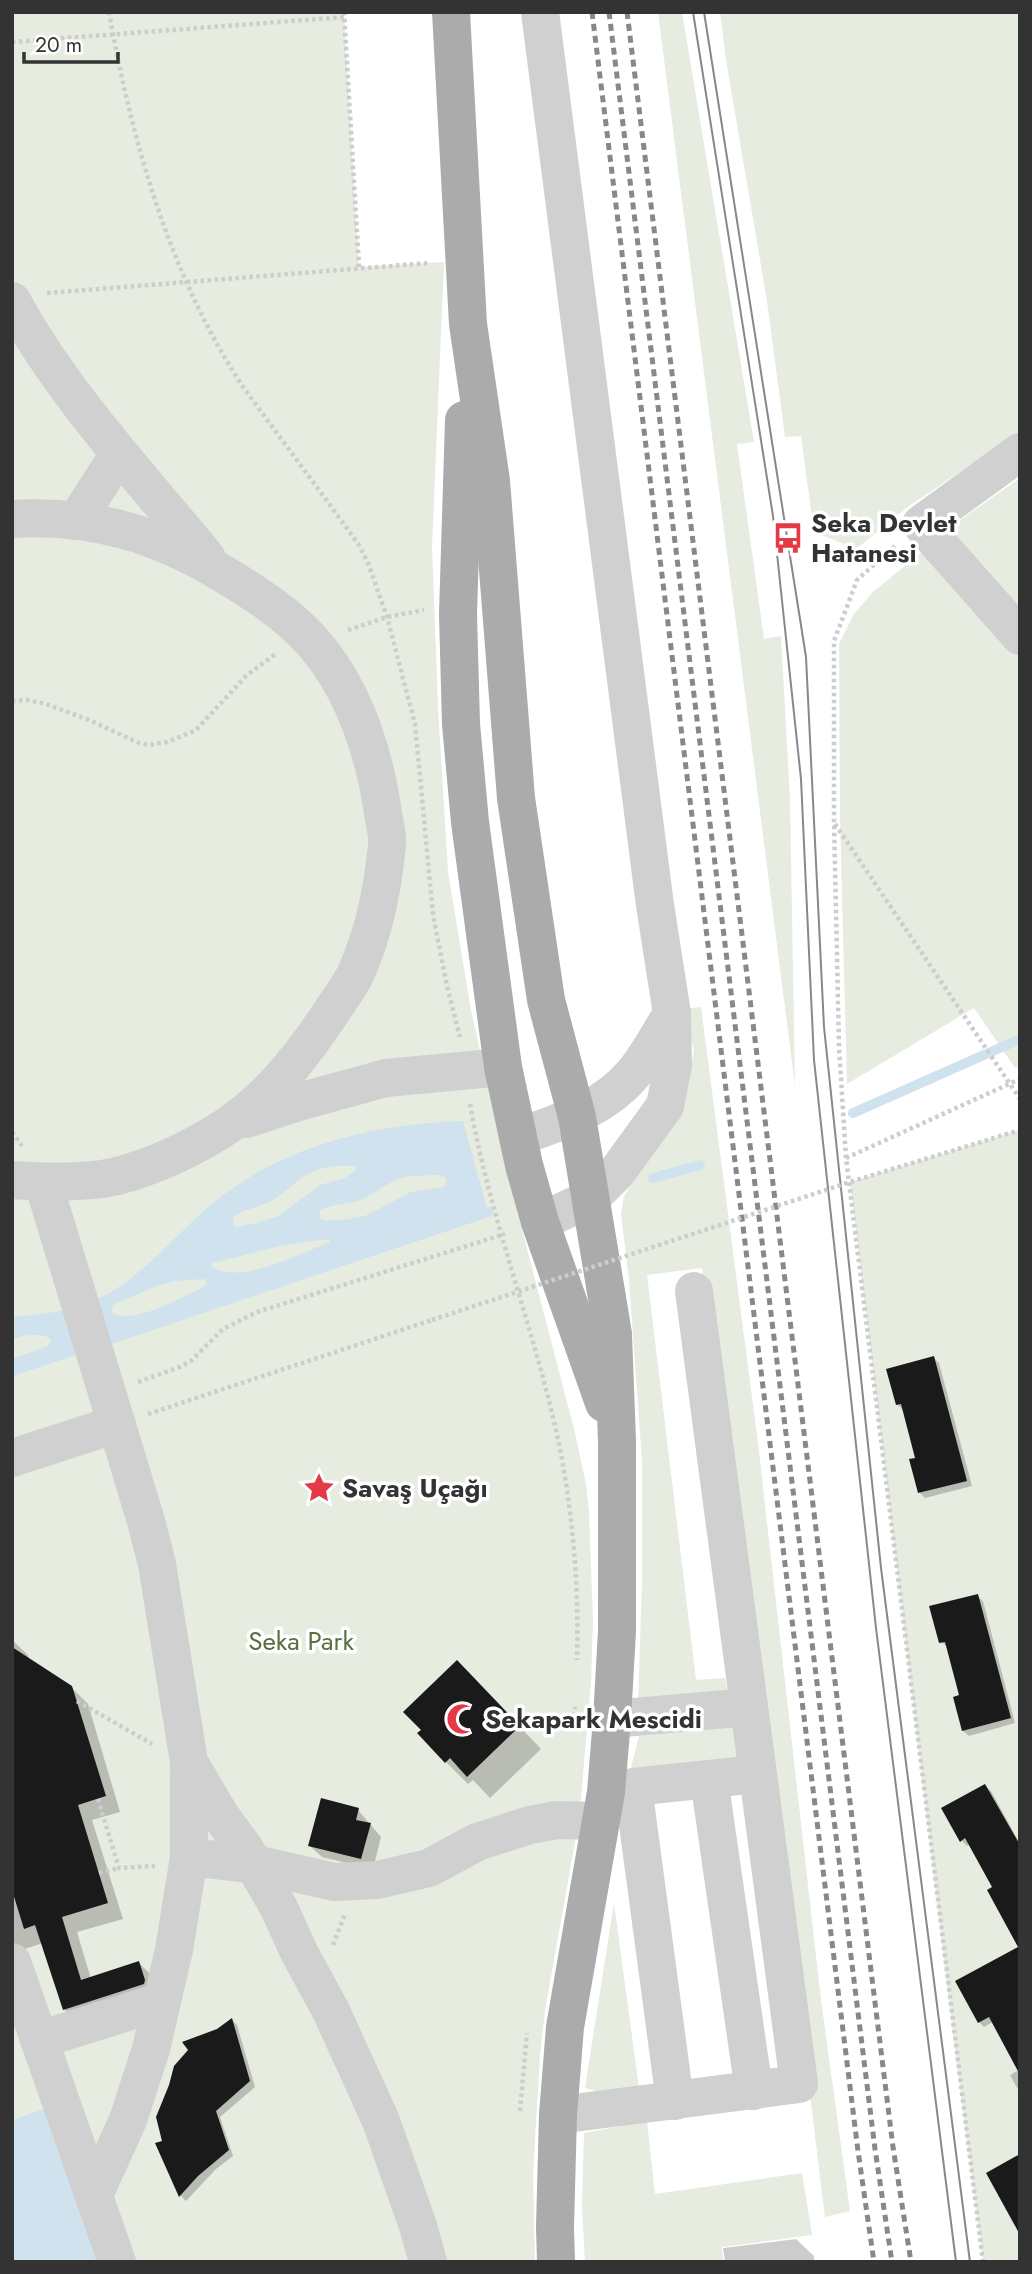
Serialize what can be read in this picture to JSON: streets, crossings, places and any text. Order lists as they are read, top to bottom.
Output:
{
  "parks": ["Seka Park"],
  "places": {
    "bus stop": ["Seka Devlet Hatanesi"],
    "place": ["Savaş Uçağı"],
    "mosque": ["Sekapark Mescidi"]
  },
  "scale_bar": "20 m"
}
